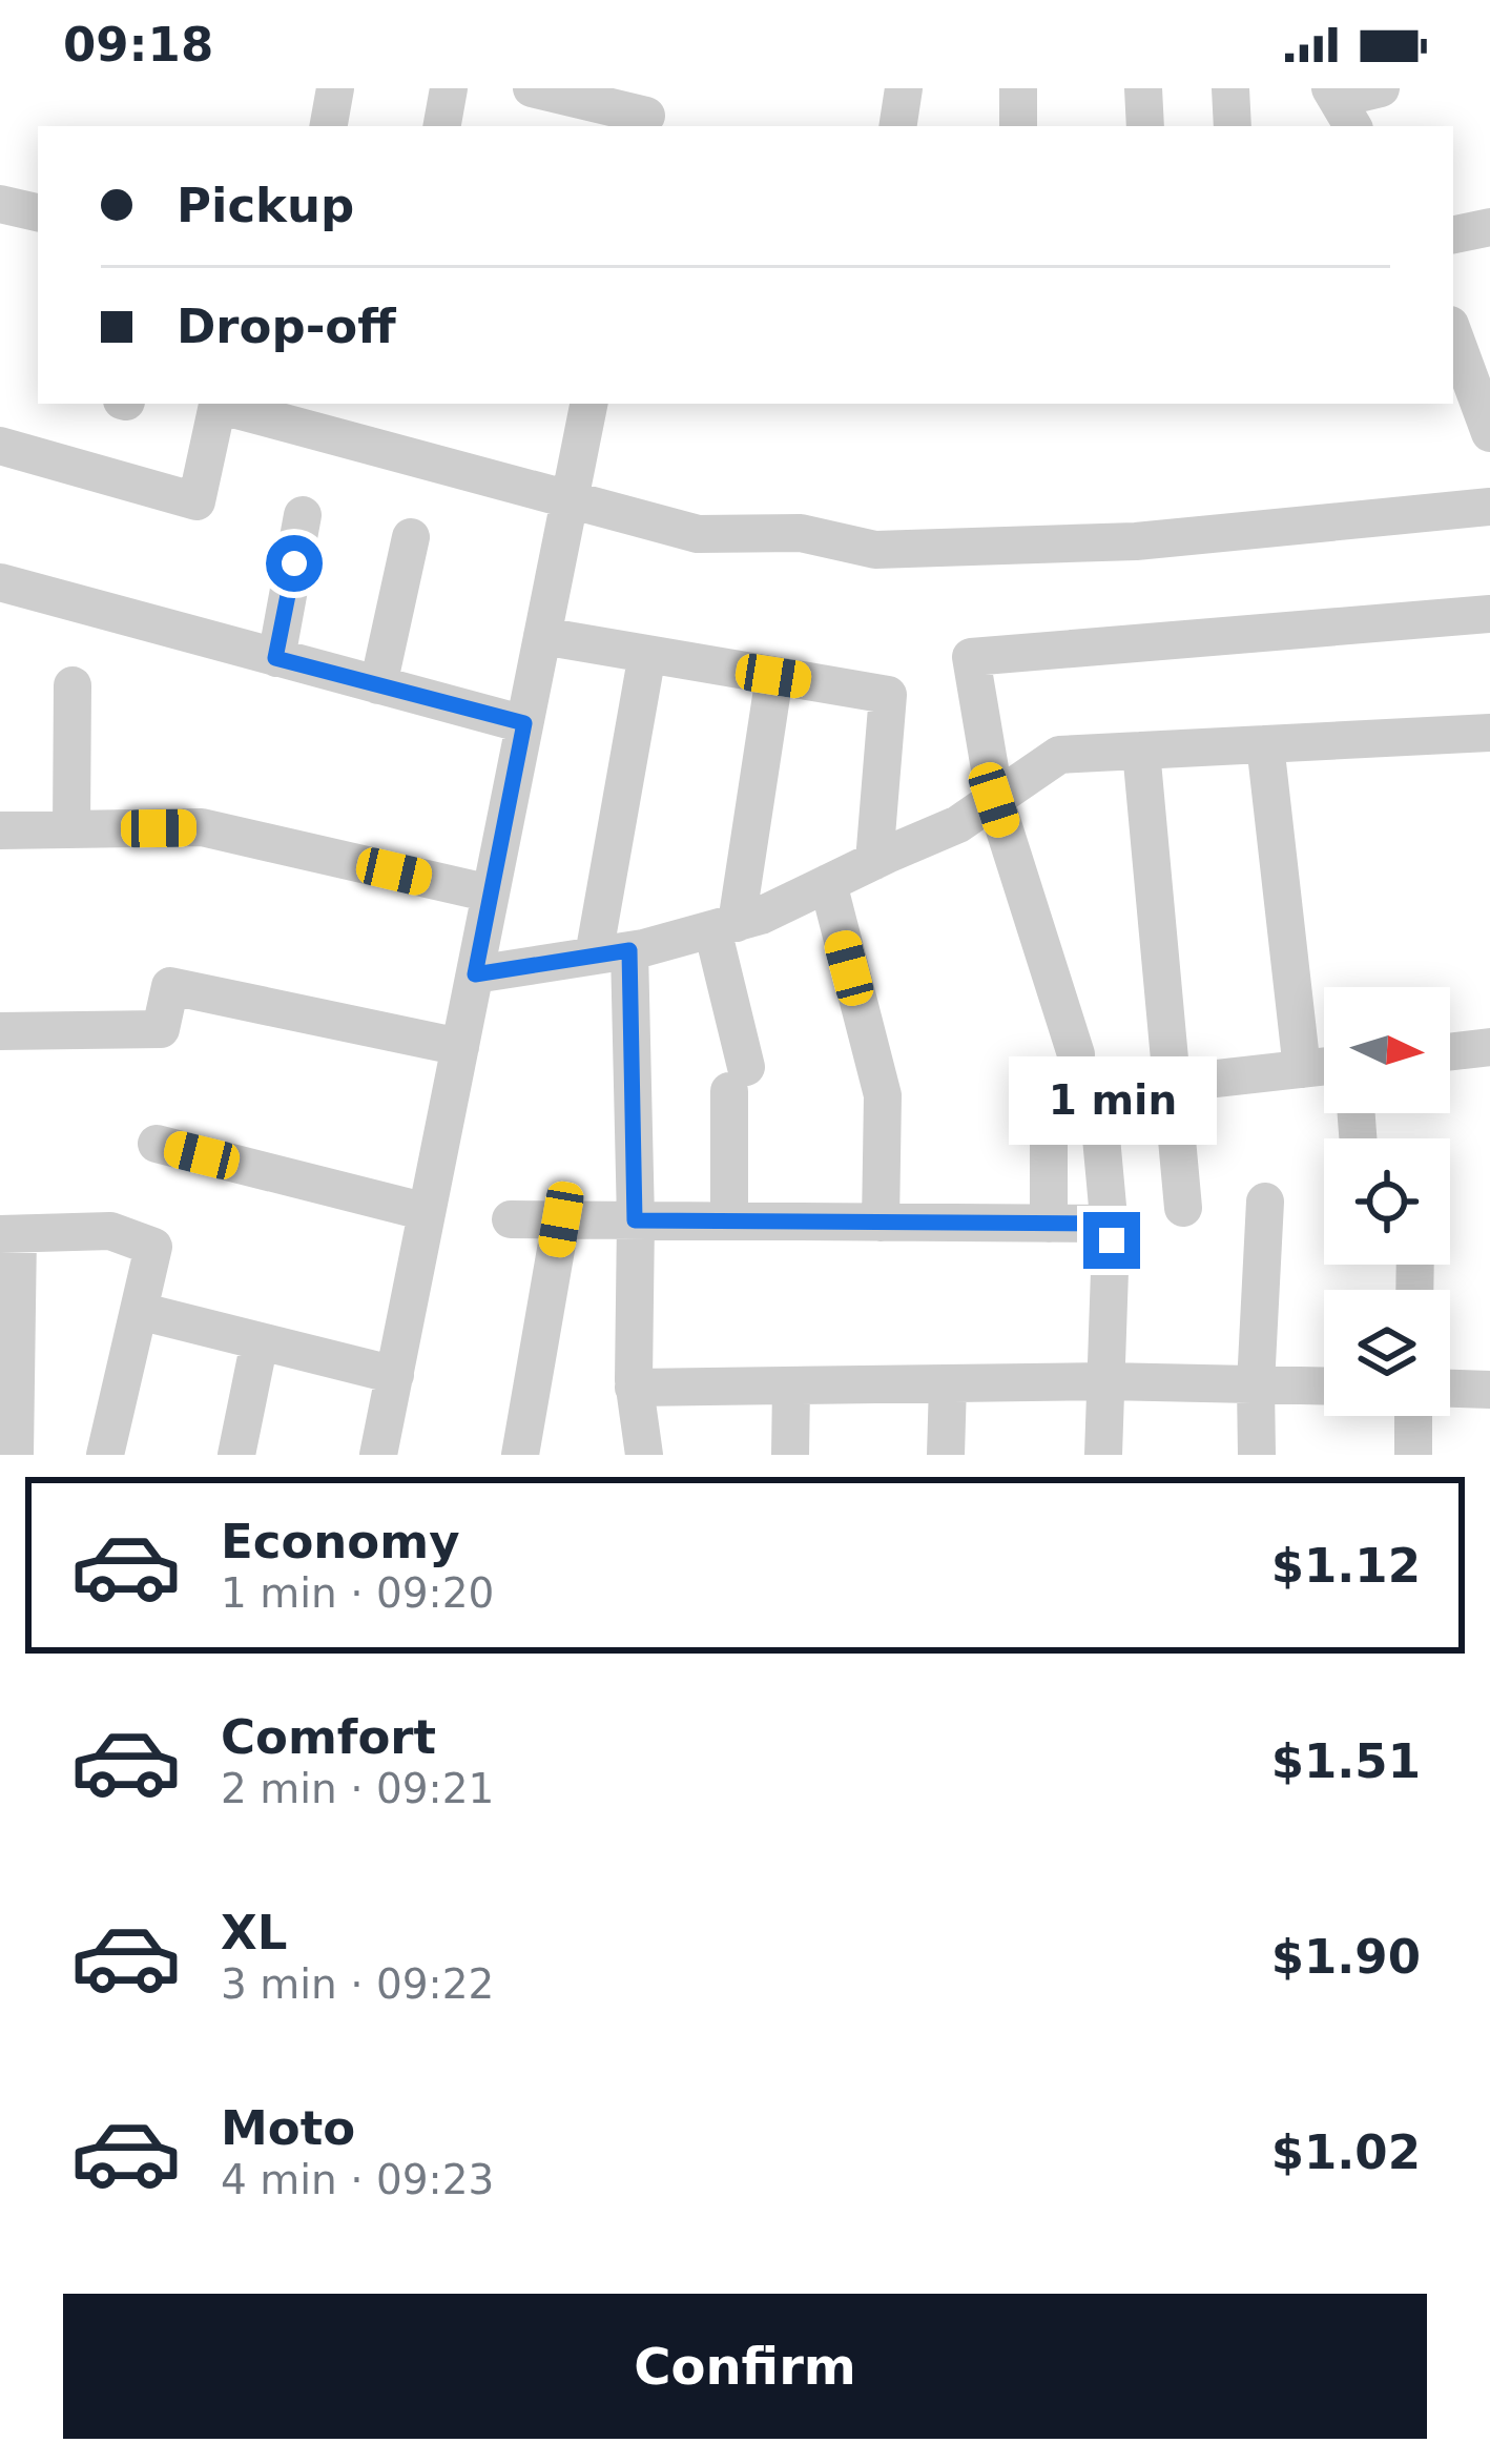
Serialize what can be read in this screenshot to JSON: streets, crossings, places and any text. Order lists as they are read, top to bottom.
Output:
{
  "north": "right",
  "page": {
    "status": "09:18",
    "banner": ["Pickup", "Drop-off"],
    "bubble": "1 min",
    "list": [
      {
        "name": "Economy",
        "note": "1 min · 09:20",
        "value": "$1.12"
      },
      {
        "name": "Comfort",
        "note": "2 min · 09:21",
        "value": "$1.51"
      },
      {
        "name": "XL",
        "note": "3 min · 09:22",
        "value": "$1.90"
      },
      {
        "name": "Moto",
        "note": "4 min · 09:23",
        "value": "$1.02"
      }
    ],
    "buttons": "Confirm"
  }
}
